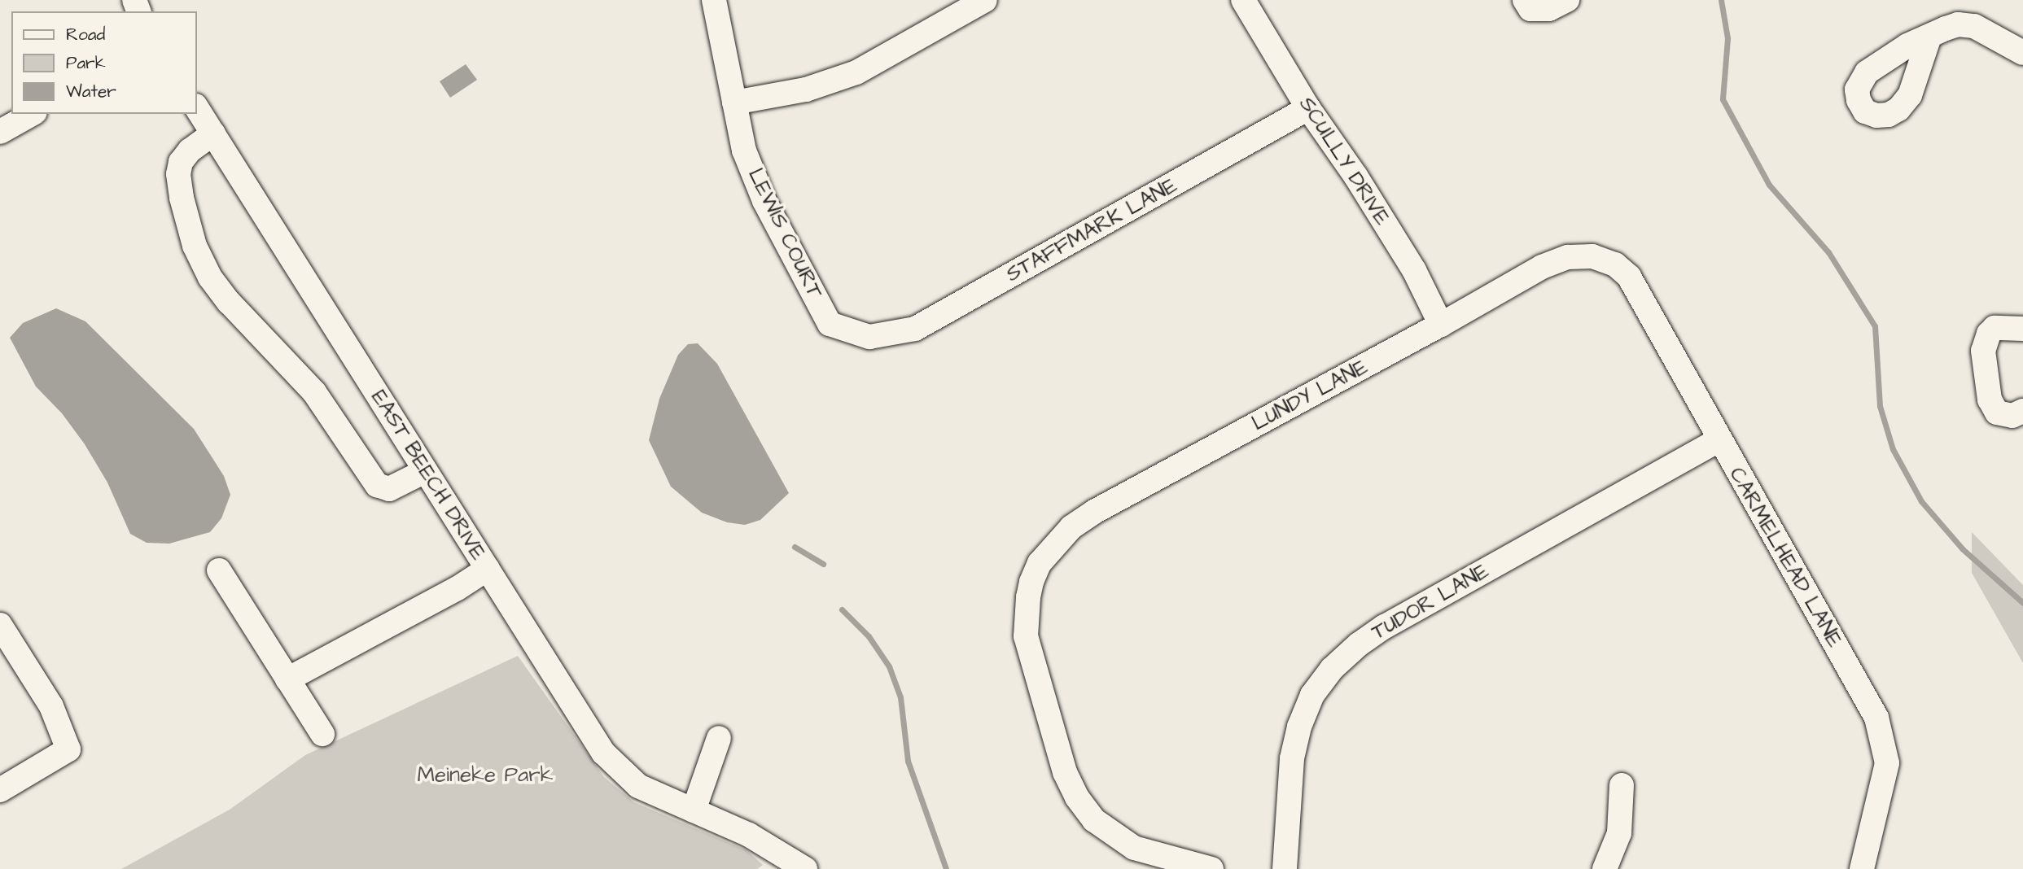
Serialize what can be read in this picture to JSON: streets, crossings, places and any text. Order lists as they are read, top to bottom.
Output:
{
  "streets": {
    "street": [
      "SCULLY DRIVE",
      "STAFFMARK LANE",
      "LEWIS COURT",
      "LUNDY LANE",
      "EAST BEECH DRIVE",
      "CARMELHEAD LANE",
      "TUDOR LANE"
    ]
  },
  "crossings": [
    ["SCULLY DRIVE", "STAFFMARK LANE"],
    ["SCULLY DRIVE", "LUNDY LANE"],
    ["STAFFMARK LANE", "LEWIS COURT"],
    ["LUNDY LANE", "CARMELHEAD LANE"],
    ["CARMELHEAD LANE", "TUDOR LANE"]
  ],
  "parks": ["Meineke Park"],
  "legend": ["Road", "Park", "Water"]
}
